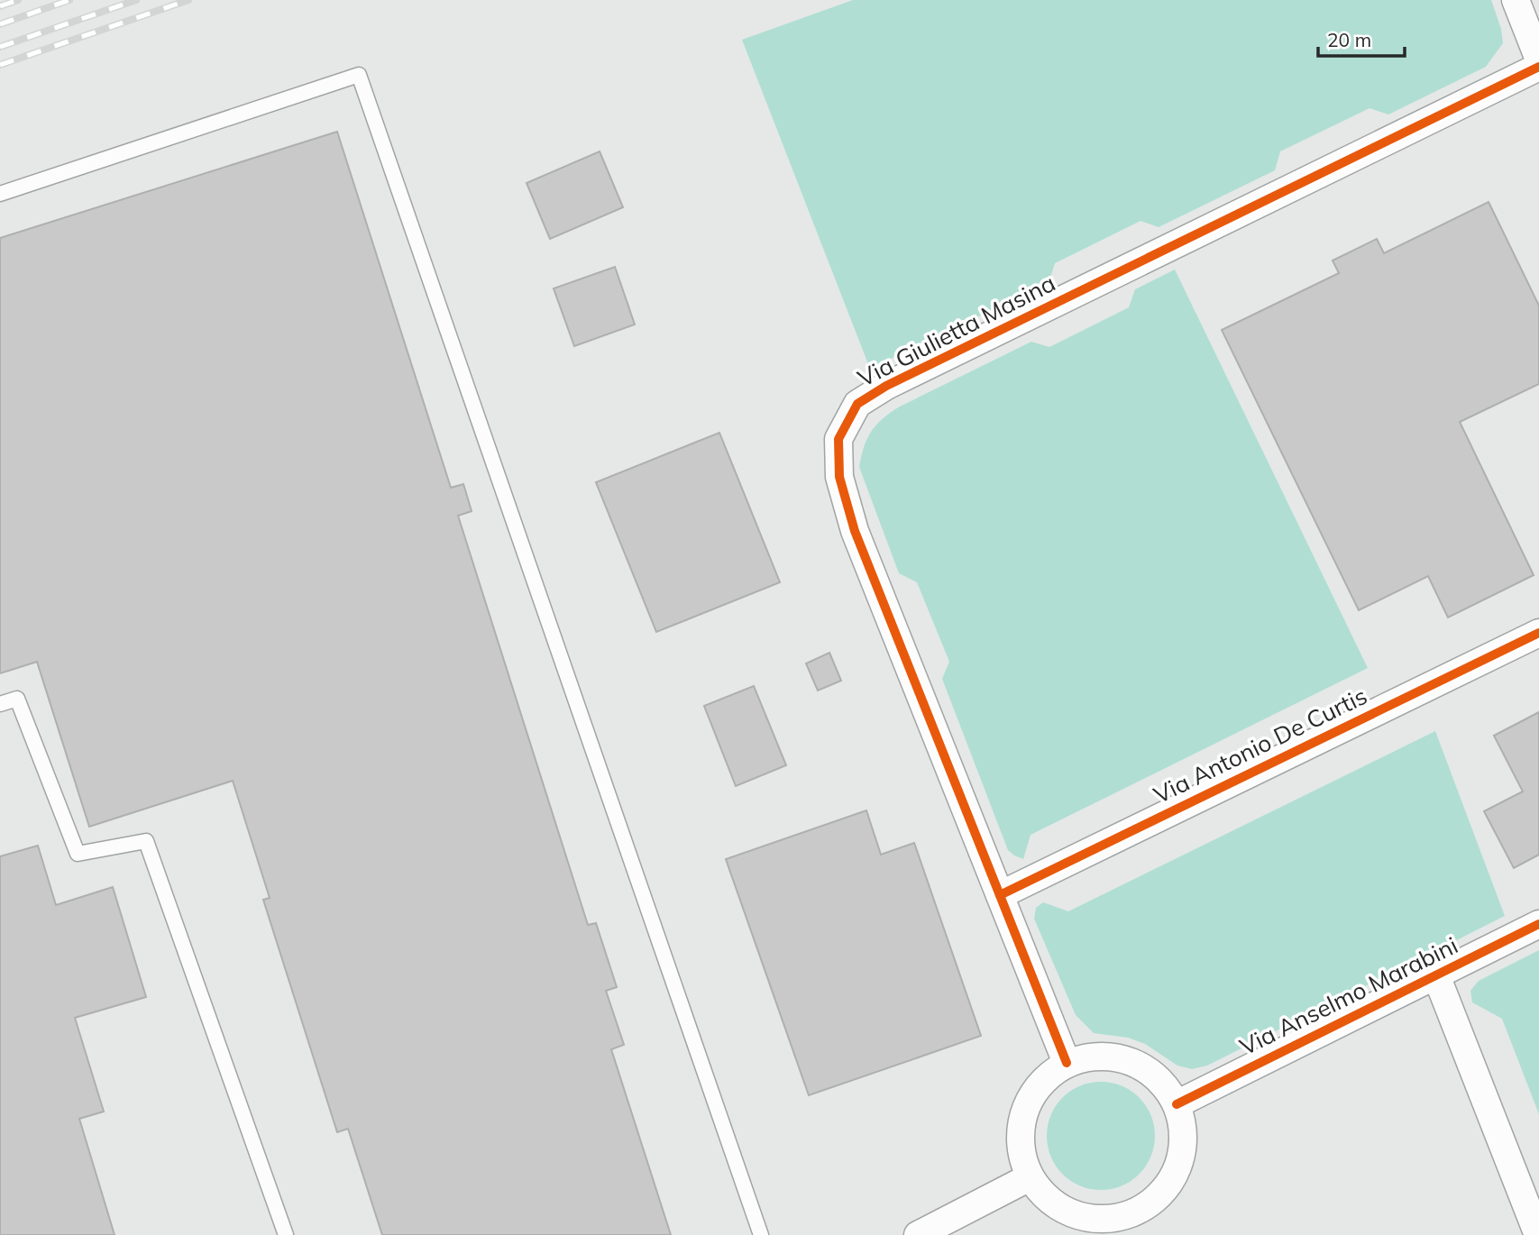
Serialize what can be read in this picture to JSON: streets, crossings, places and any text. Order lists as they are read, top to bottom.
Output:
{
  "streets": {
    "street": ["Via Giulietta Masina", "Via Antonio De Curtis", "Via Anselmo Marabini"]
  },
  "crossings": [
    ["Via Giulietta Masina", "Via Antonio De Curtis"],
    ["Via Giulietta Masina", "Via Anselmo Marabini"]
  ],
  "scale_bar": "20 m"
}
